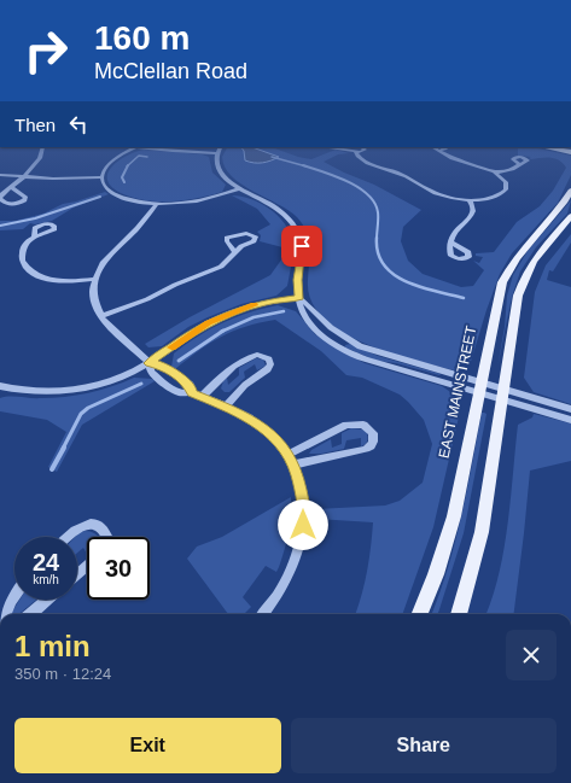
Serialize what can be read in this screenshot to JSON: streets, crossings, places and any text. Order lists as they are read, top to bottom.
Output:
{
  "streets": {
    "main road": ["EAST MAINSTREET"]
  },
  "page": {
    "turn": ["160 m", "McClellan Road"],
    "then": "Then",
    "speed": "24 km/h",
    "limit": "30",
    "heading": ["1 min", "350 m · 12:24"],
    "buttons": ["Exit", "Share"]
  }
}
